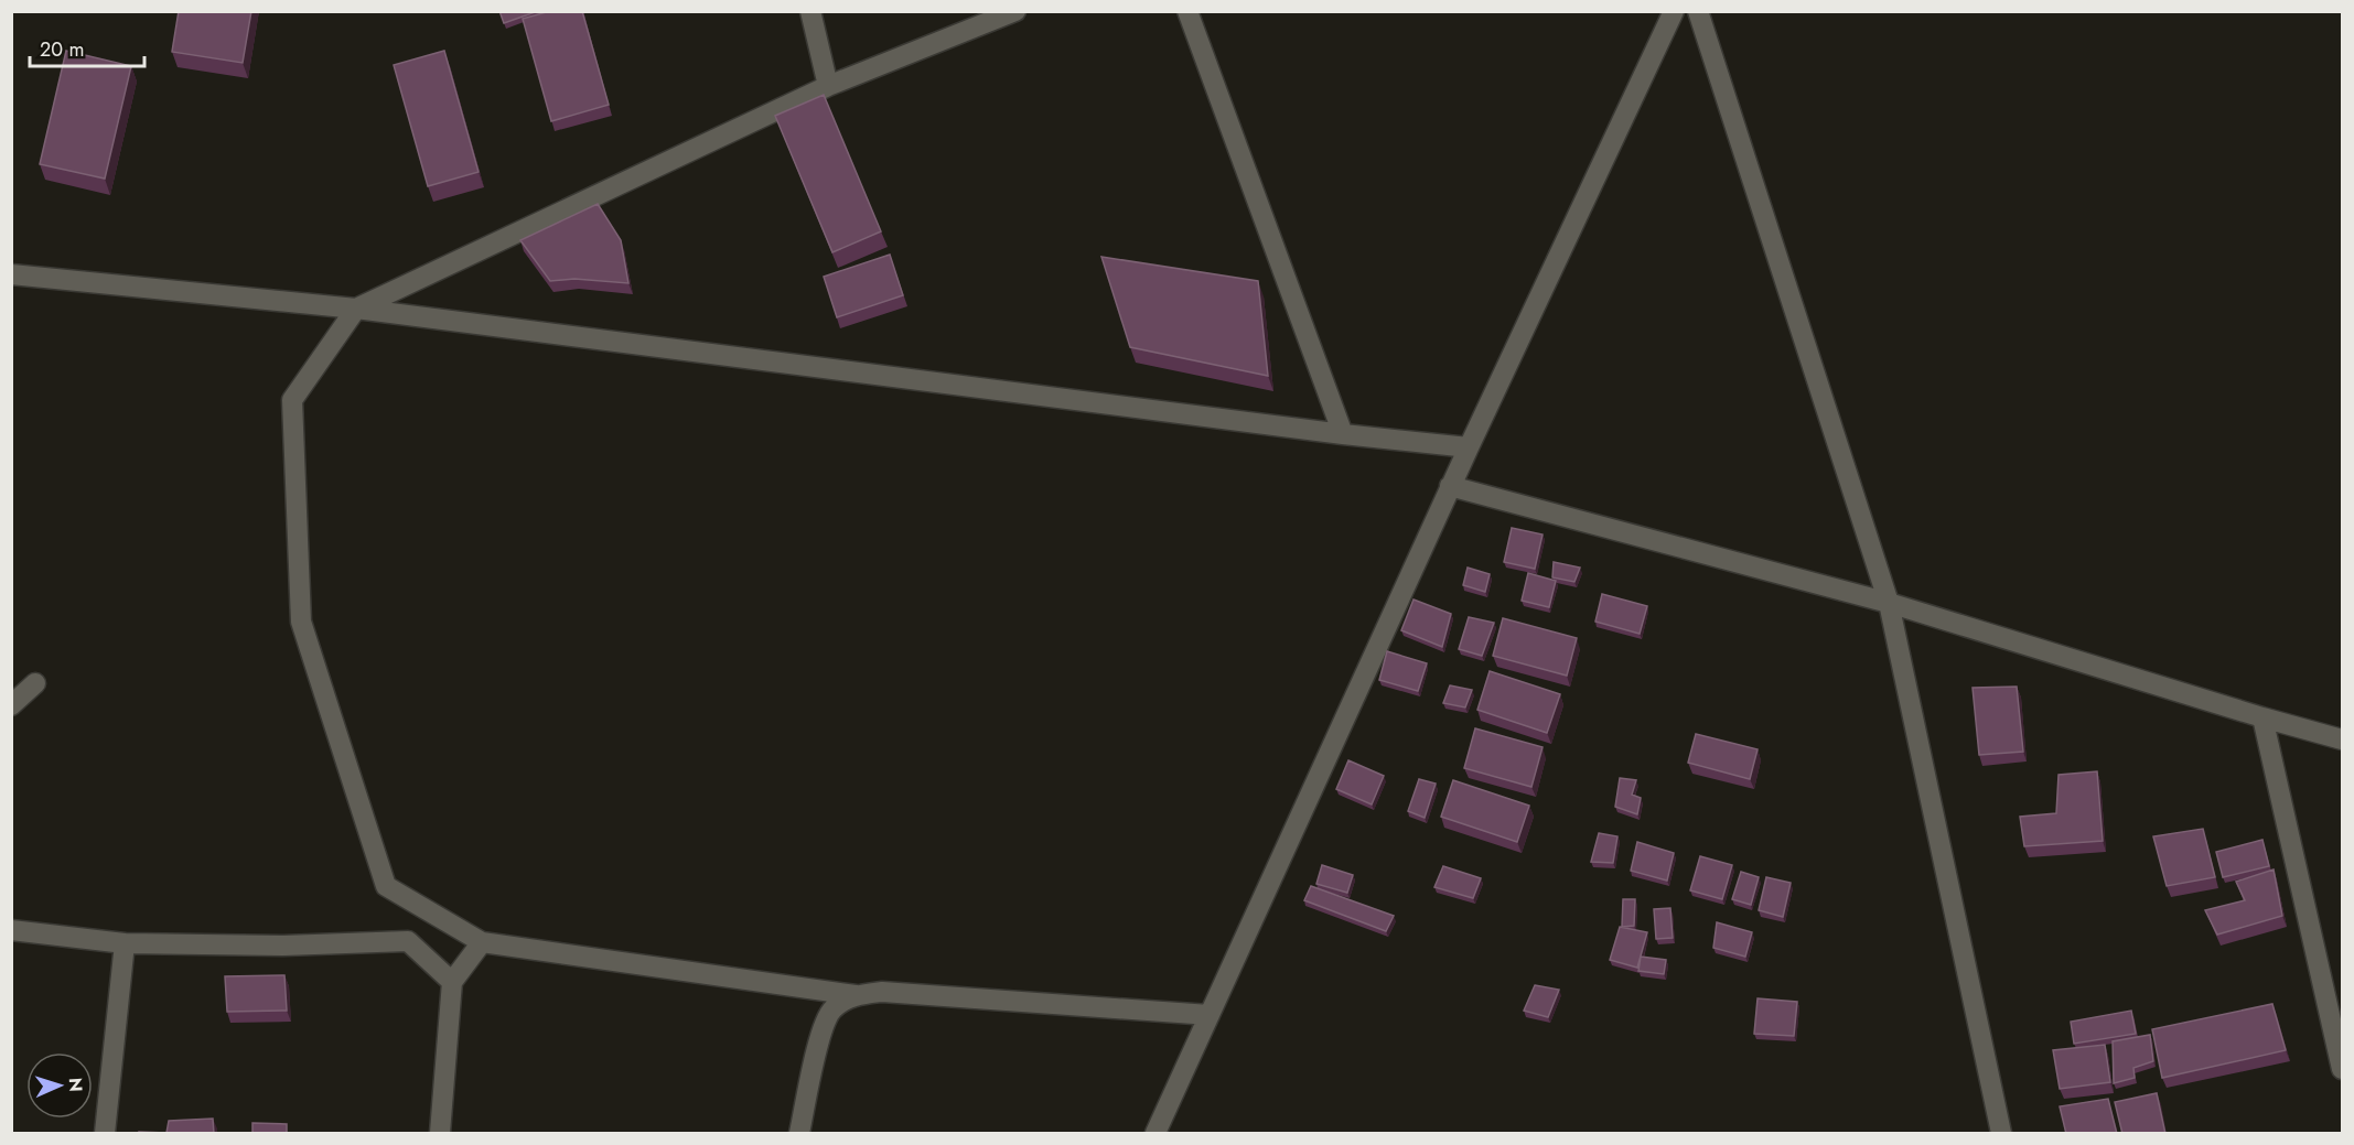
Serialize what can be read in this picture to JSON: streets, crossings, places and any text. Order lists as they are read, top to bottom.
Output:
{
  "scale_bar": "20 m",
  "north": "right"
}
